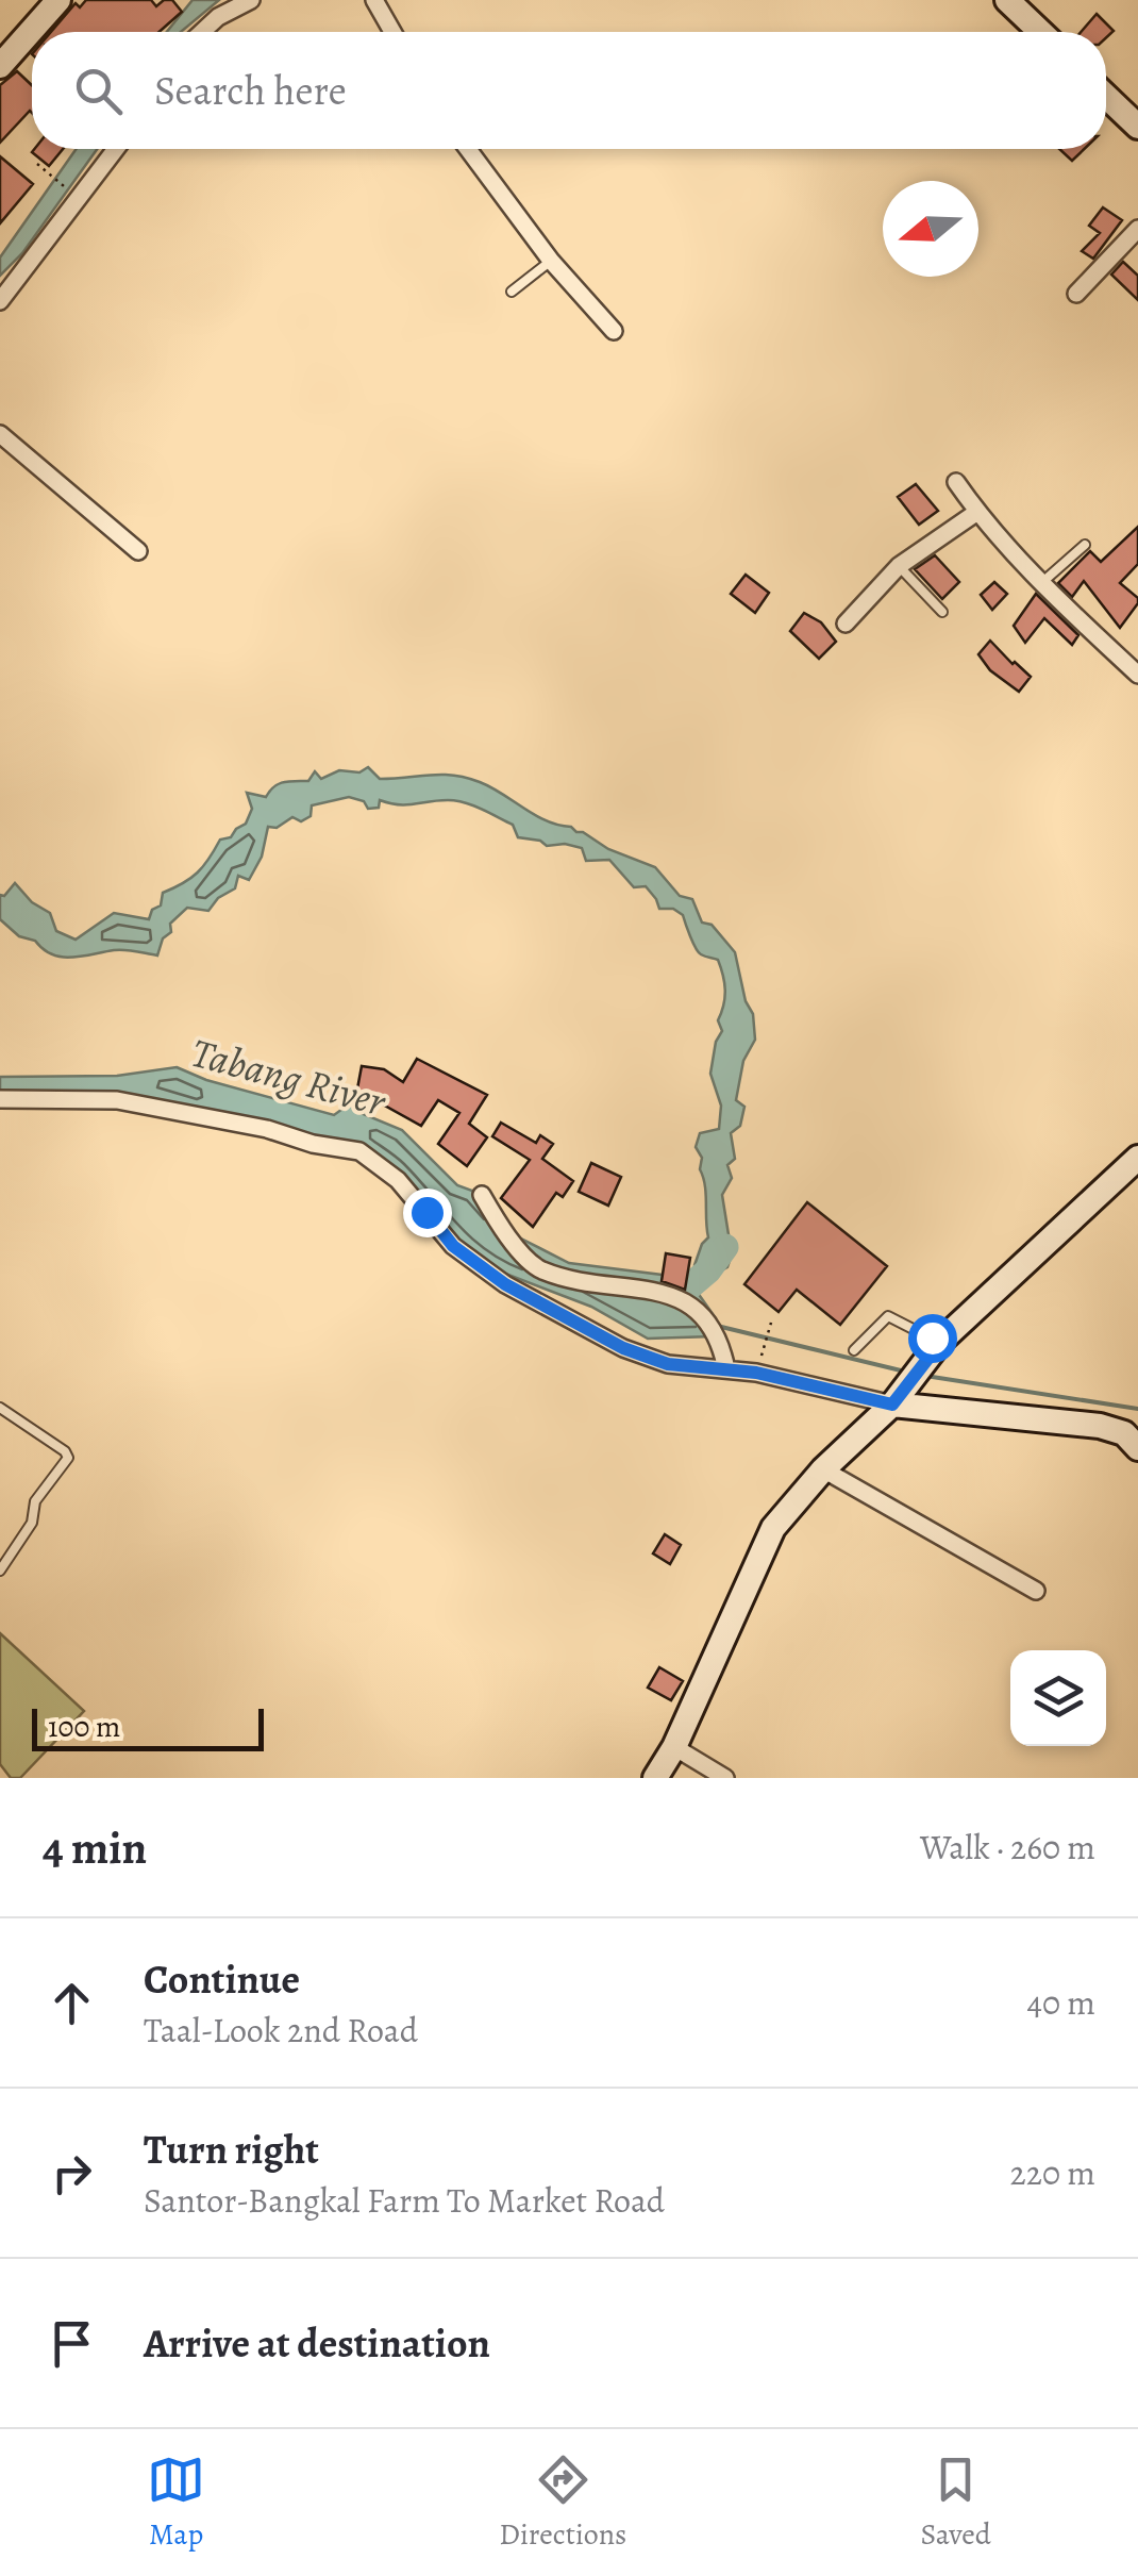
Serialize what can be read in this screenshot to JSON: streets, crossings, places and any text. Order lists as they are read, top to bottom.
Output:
{
  "water": ["Tabang River"],
  "scale_bar": "100 m",
  "north": "left",
  "page": {
    "search": "Search here",
    "scale": "100 m",
    "heading": ["4 min", "Walk · 260 m"],
    "list": [
      ["Continue", "Taal-Look 2nd Road", "40 m"],
      ["Turn right", "Santor-Bangkal Farm To Market Road", "220 m"],
      "Arrive at destination"
    ],
    "nav": ["Map", "Directions", "Saved"]
  }
}
